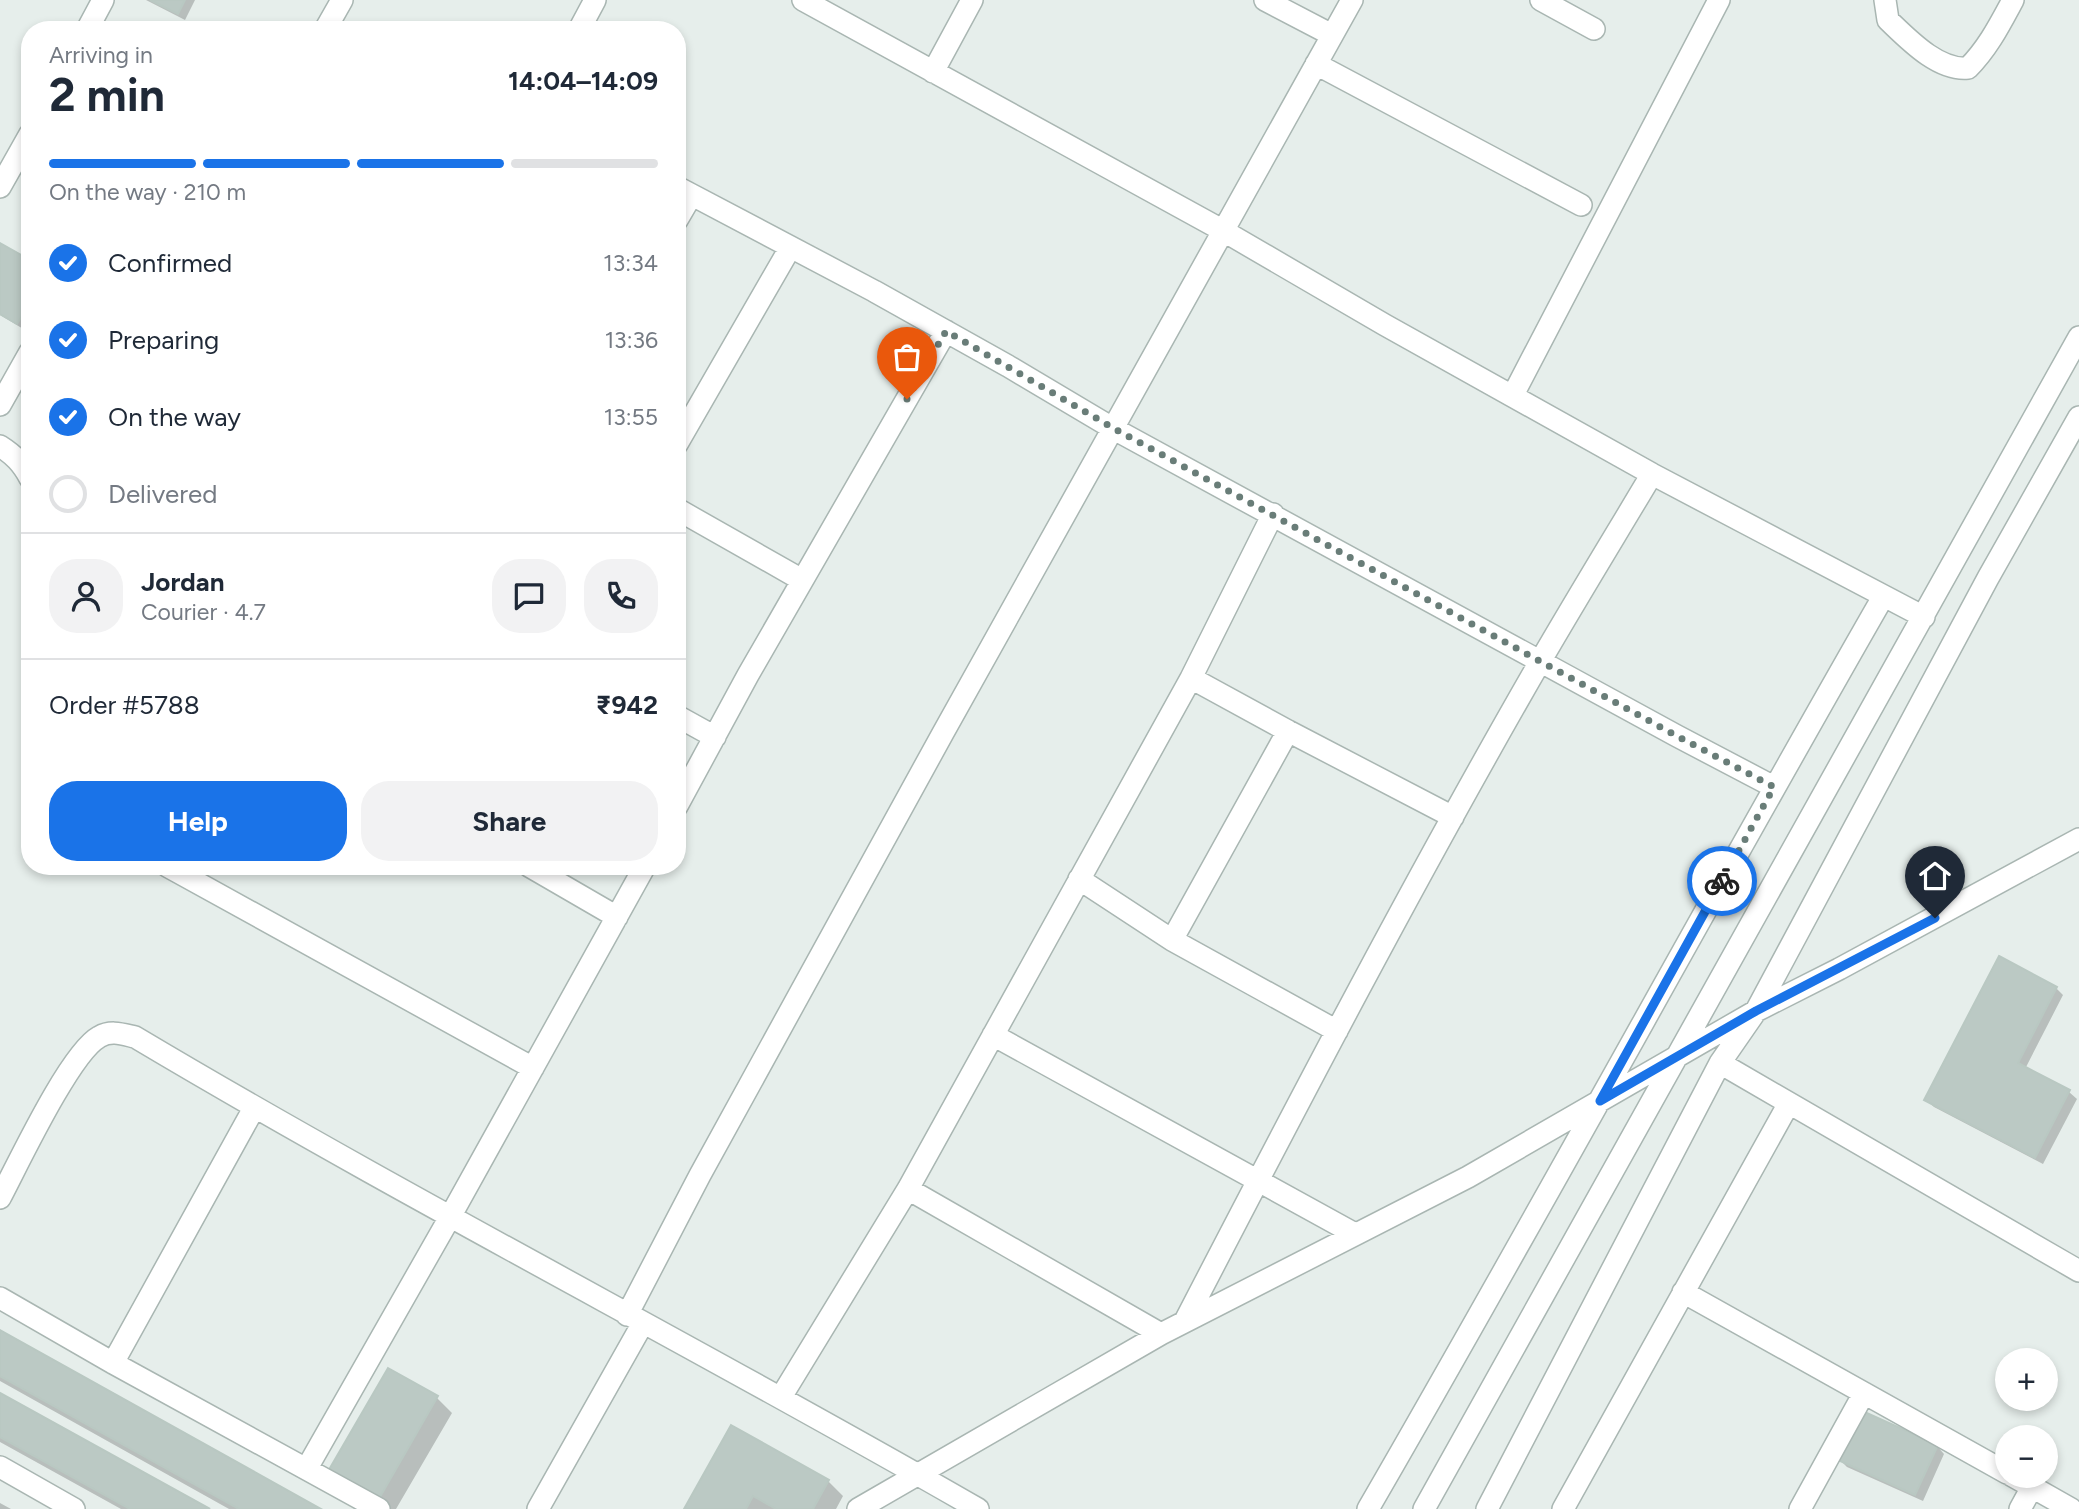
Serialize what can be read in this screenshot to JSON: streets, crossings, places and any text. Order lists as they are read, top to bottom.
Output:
{
  "page": {
    "heading": ["2 min", "Arriving in", "14:04–14:09"],
    "panel": [
      "Jordan",
      "Courier · 4.7",
      "Order #5788",
      "₹942"
    ],
    "bar": "On the way · 210 m",
    "list": [
      ["Confirmed", "13:34"],
      ["Preparing", "13:36"],
      ["On the way", "13:55"],
      "Delivered"
    ],
    "buttons": ["Help", "Share"],
    "map_buttons": ["+", "−"]
  }
}
